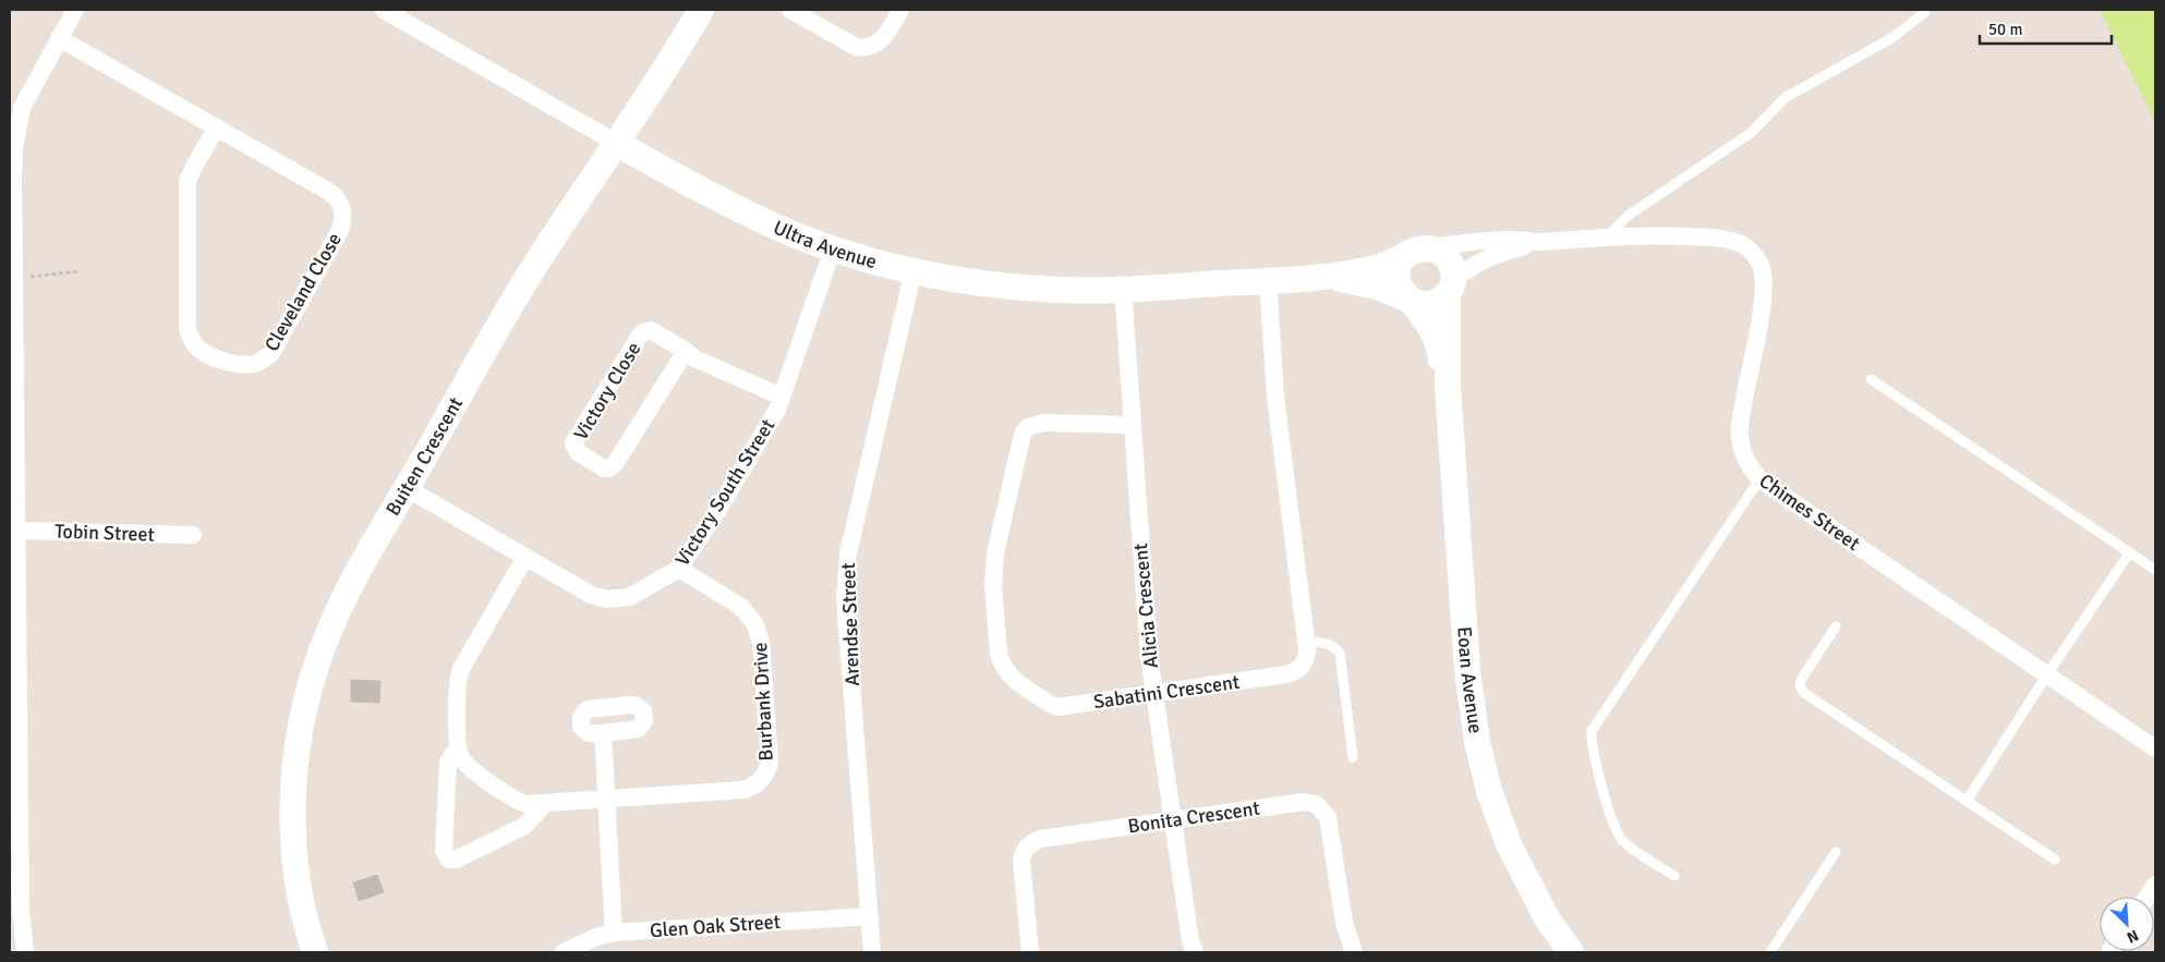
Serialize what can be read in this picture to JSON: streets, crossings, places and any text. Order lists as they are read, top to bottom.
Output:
{
  "streets": {
    "street": [
      "Ultra Avenue",
      "Cleveland Close",
      "Victory Close",
      "Buiten Crescent",
      "Victory South Street",
      "Chimes Street",
      "Tobin Street",
      "Alicia Crescent",
      "Arendse Street",
      "Eoan Avenue",
      "Sabatini Crescent",
      "Burbank Drive",
      "Bonita Crescent",
      "Glen Oak Street"
    ]
  },
  "crossings": [
    ["Ultra Avenue", "Buiten Crescent"],
    ["Ultra Avenue", "Victory South Street"],
    ["Ultra Avenue", "Chimes Street"],
    ["Ultra Avenue", "Alicia Crescent"],
    ["Ultra Avenue", "Arendse Street"],
    ["Ultra Avenue", "Eoan Avenue"],
    ["Ultra Avenue", "Sabatini Crescent"],
    ["Victory Close", "Victory South Street"],
    ["Buiten Crescent", "Victory South Street"],
    ["Victory South Street", "Burbank Drive"],
    ["Chimes Street", "Eoan Avenue"],
    ["Alicia Crescent", "Sabatini Crescent"],
    ["Alicia Crescent", "Bonita Crescent"],
    ["Arendse Street", "Glen Oak Street"]
  ],
  "scale_bar": "50 m",
  "north": "bottom right"
}
